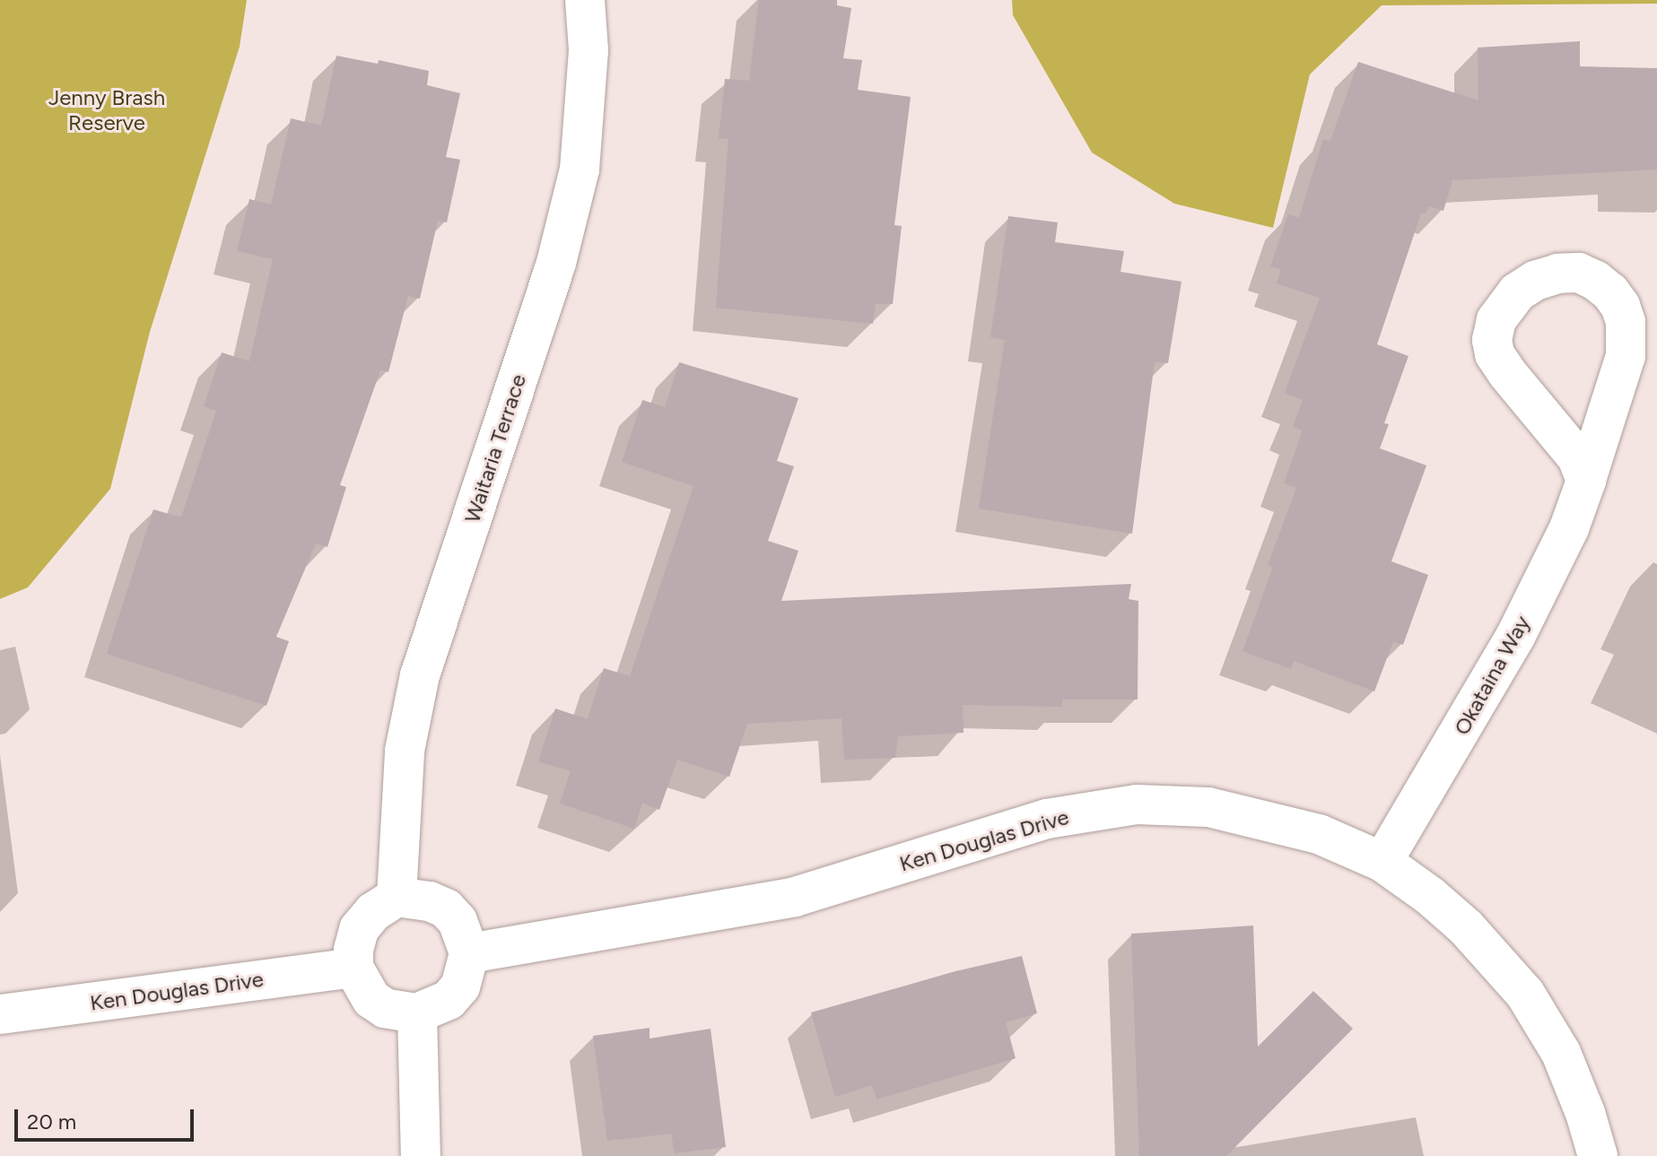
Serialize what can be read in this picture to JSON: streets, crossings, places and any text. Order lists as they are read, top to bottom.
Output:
{
  "streets": {
    "street": ["Waitaria Terrace", "Okataina Way", "Ken Douglas Drive"]
  },
  "crossings": [
    ["Waitaria Terrace", "Ken Douglas Drive"],
    ["Okataina Way", "Ken Douglas Drive"]
  ],
  "parks": ["Jenny Brash Reserve"],
  "scale_bar": "20 m"
}
